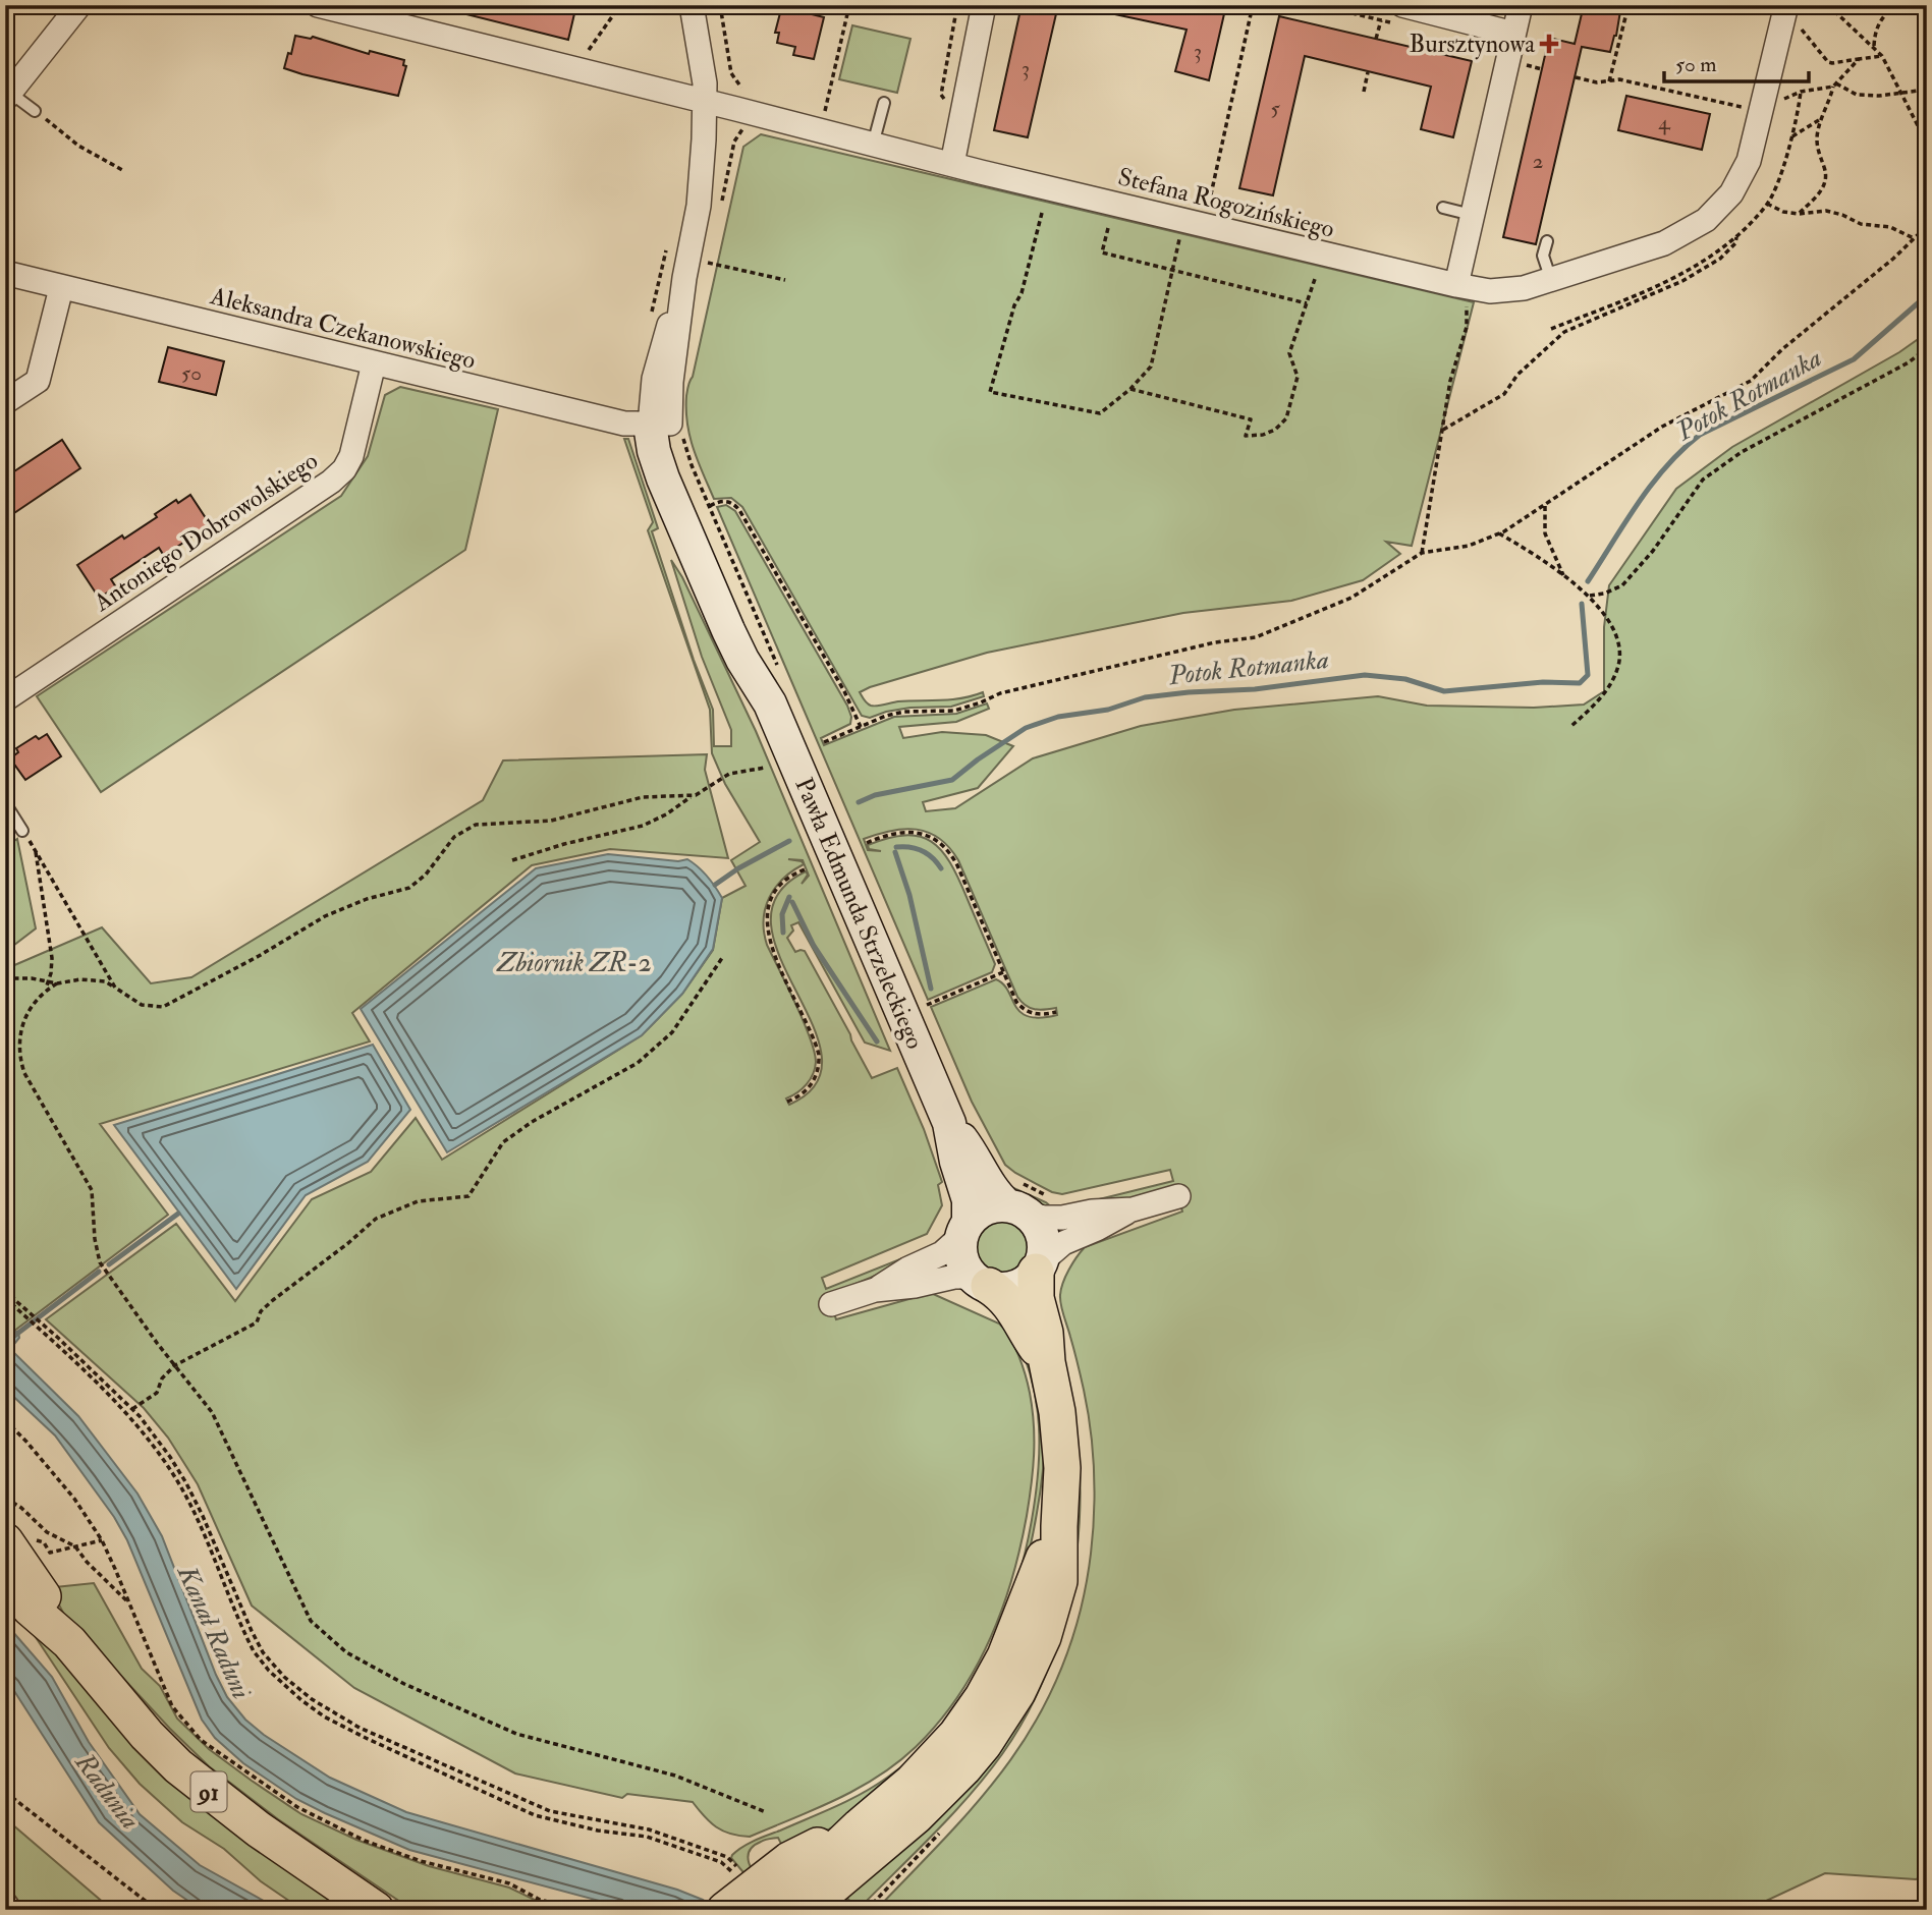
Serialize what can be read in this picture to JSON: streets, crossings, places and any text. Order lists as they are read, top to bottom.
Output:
{
  "streets": {
    "main road": ["Pawła Edmunda Strzeleckiego", "91"],
    "street": ["Stefana Rogozińskiego", "Aleksandra Czekanowskiego", "Antoniego Dobrowolskiego"]
  },
  "crossings": [
    ["Stefana Rogozińskiego", "Pawła Edmunda Strzeleckiego"],
    ["Aleksandra Czekanowskiego", "Antoniego Dobrowolskiego"],
    ["Aleksandra Czekanowskiego", "Pawła Edmunda Strzeleckiego"]
  ],
  "water": [
    "Potok Rotmanka",
    "Zbiornik ZR-2",
    "Kanał Raduni",
    "Radunia"
  ],
  "places": {
    "health": ["Bursztynowa"]
  },
  "house_numbers": [
    "3",
    "3",
    "5",
    "4",
    "2",
    "50"
  ],
  "scale_bar": "50 m"
}
